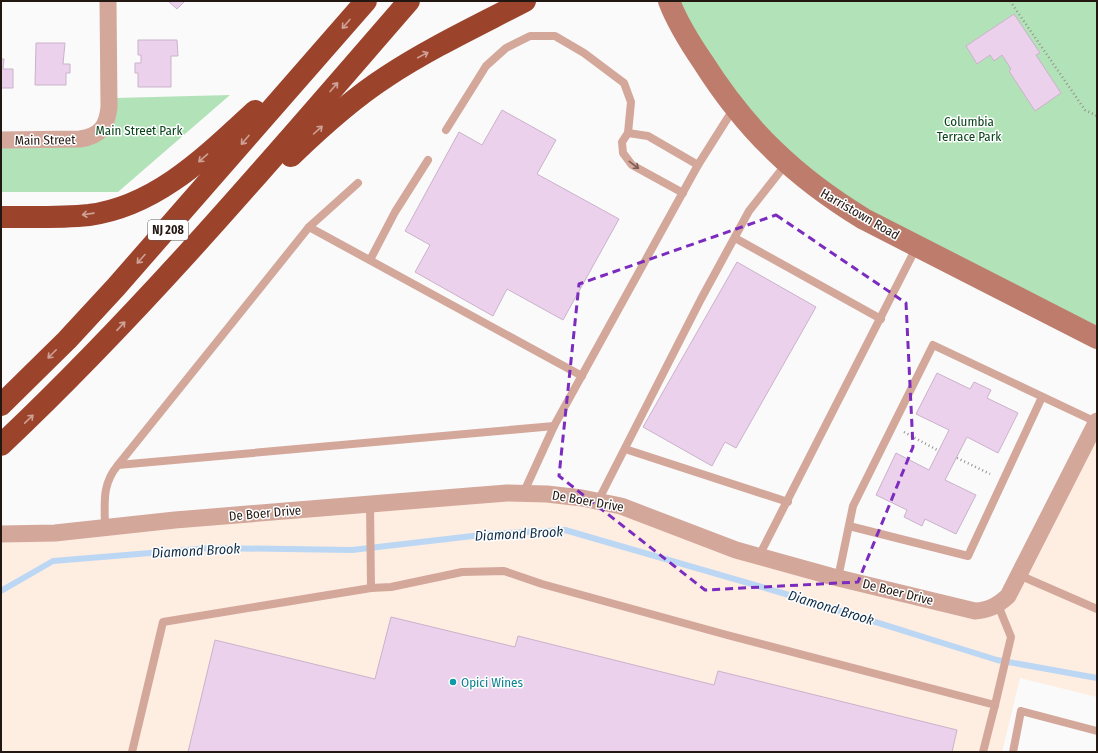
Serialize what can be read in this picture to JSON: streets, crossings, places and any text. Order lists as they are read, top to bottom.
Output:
{
  "streets": {
    "highway": ["NJ 208"],
    "street": ["Main Street", "Harristown Road", "De Boer Drive"]
  },
  "water": ["Diamond Brook"],
  "parks": ["Columbia Terrace Park", "Main Street Park"],
  "places": ["Opici Wines"]
}
